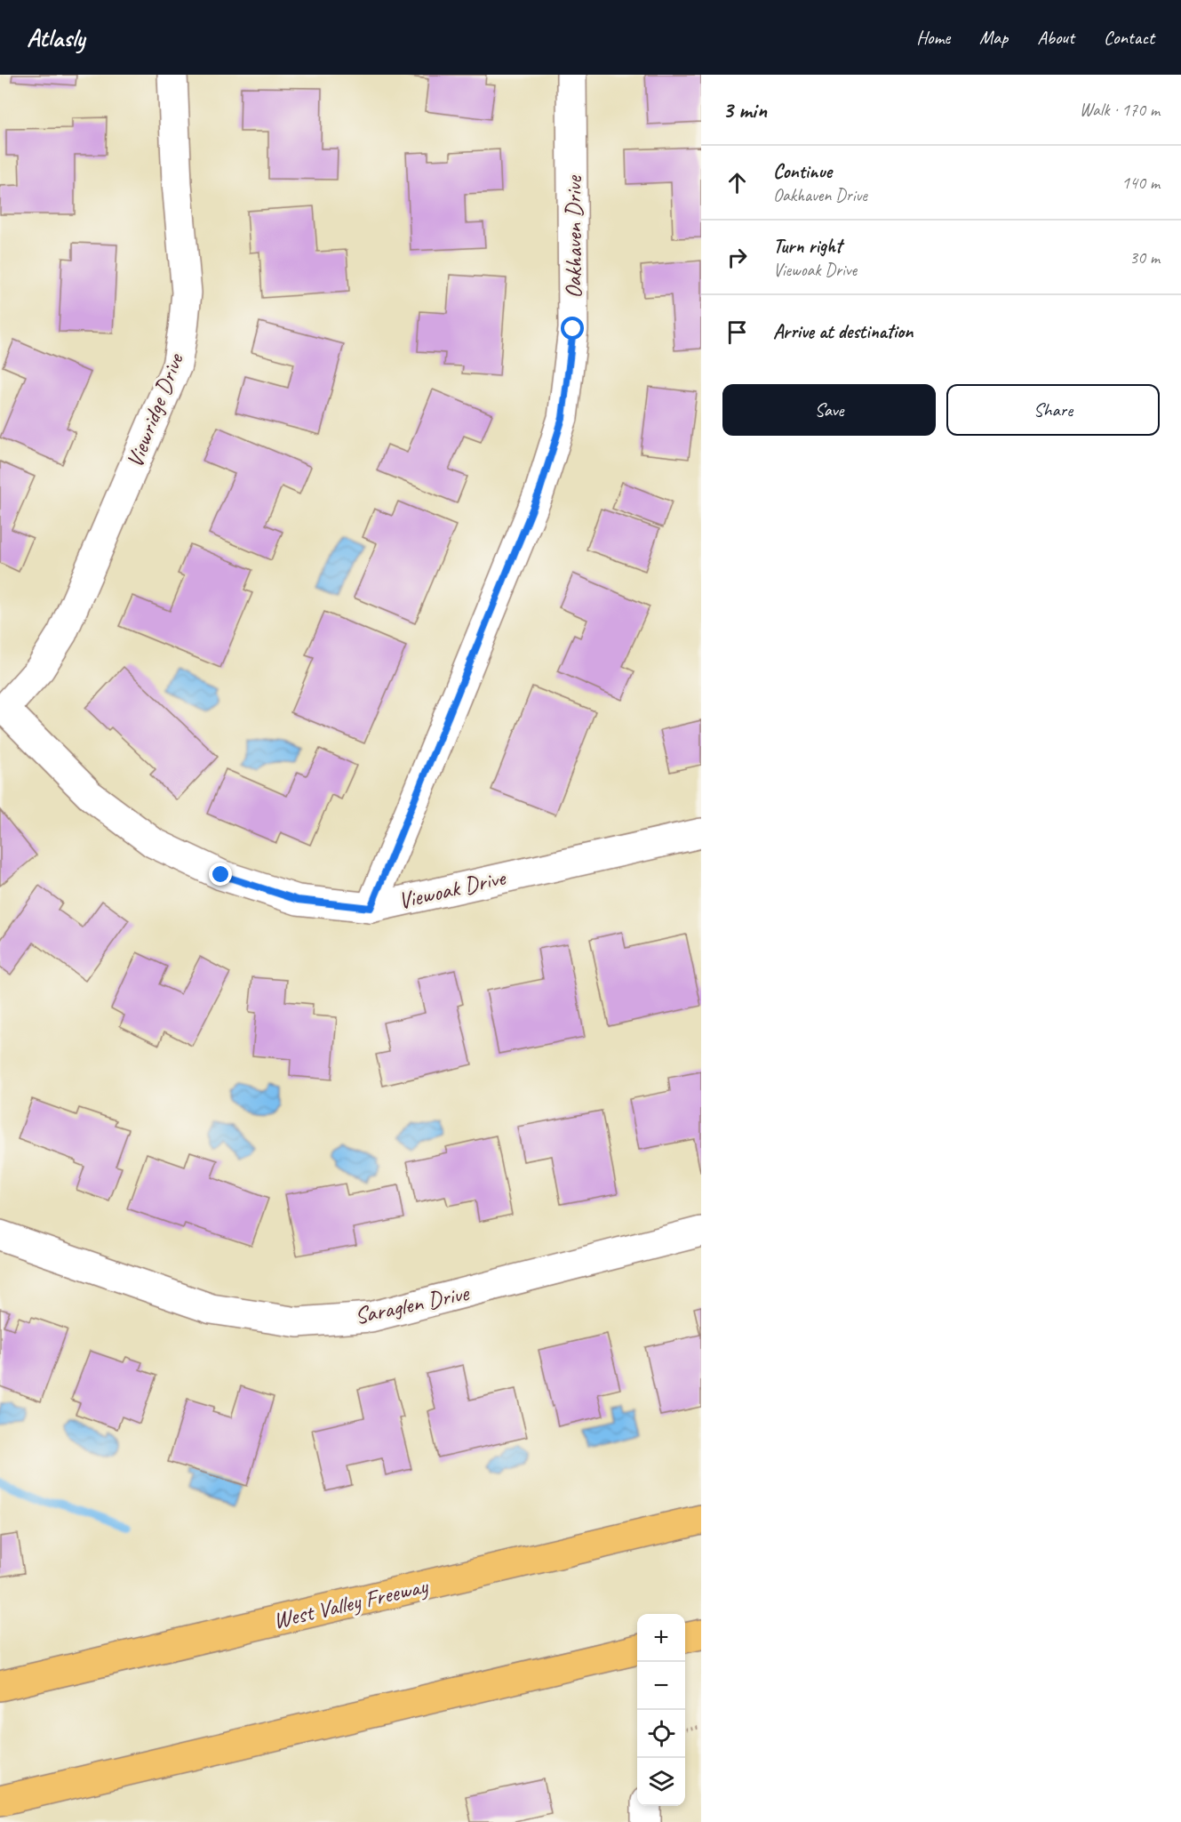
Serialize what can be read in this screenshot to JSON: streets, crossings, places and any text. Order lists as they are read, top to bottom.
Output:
{
  "streets": {
    "highway": ["West Valley Freeway"],
    "street": [
      "Oakhaven Drive",
      "Viewridge Drive",
      "Viewoak Drive",
      "Saraglen Drive"
    ]
  },
  "crossings": [
    ["Oakhaven Drive", "Viewoak Drive"],
    ["Viewridge Drive", "Viewoak Drive"]
  ],
  "page": {
    "header": "Atlasly",
    "nav": [
      "Home",
      "Map",
      "About",
      "Contact"
    ],
    "heading": ["3 min", "Walk · 170 m"],
    "list": [
      ["Continue", "Oakhaven Drive", "140 m"],
      ["Turn right", "Viewoak Drive", "30 m"],
      "Arrive at destination"
    ],
    "buttons": ["Save", "Share"],
    "map_buttons": ["+", "−"]
  }
}
